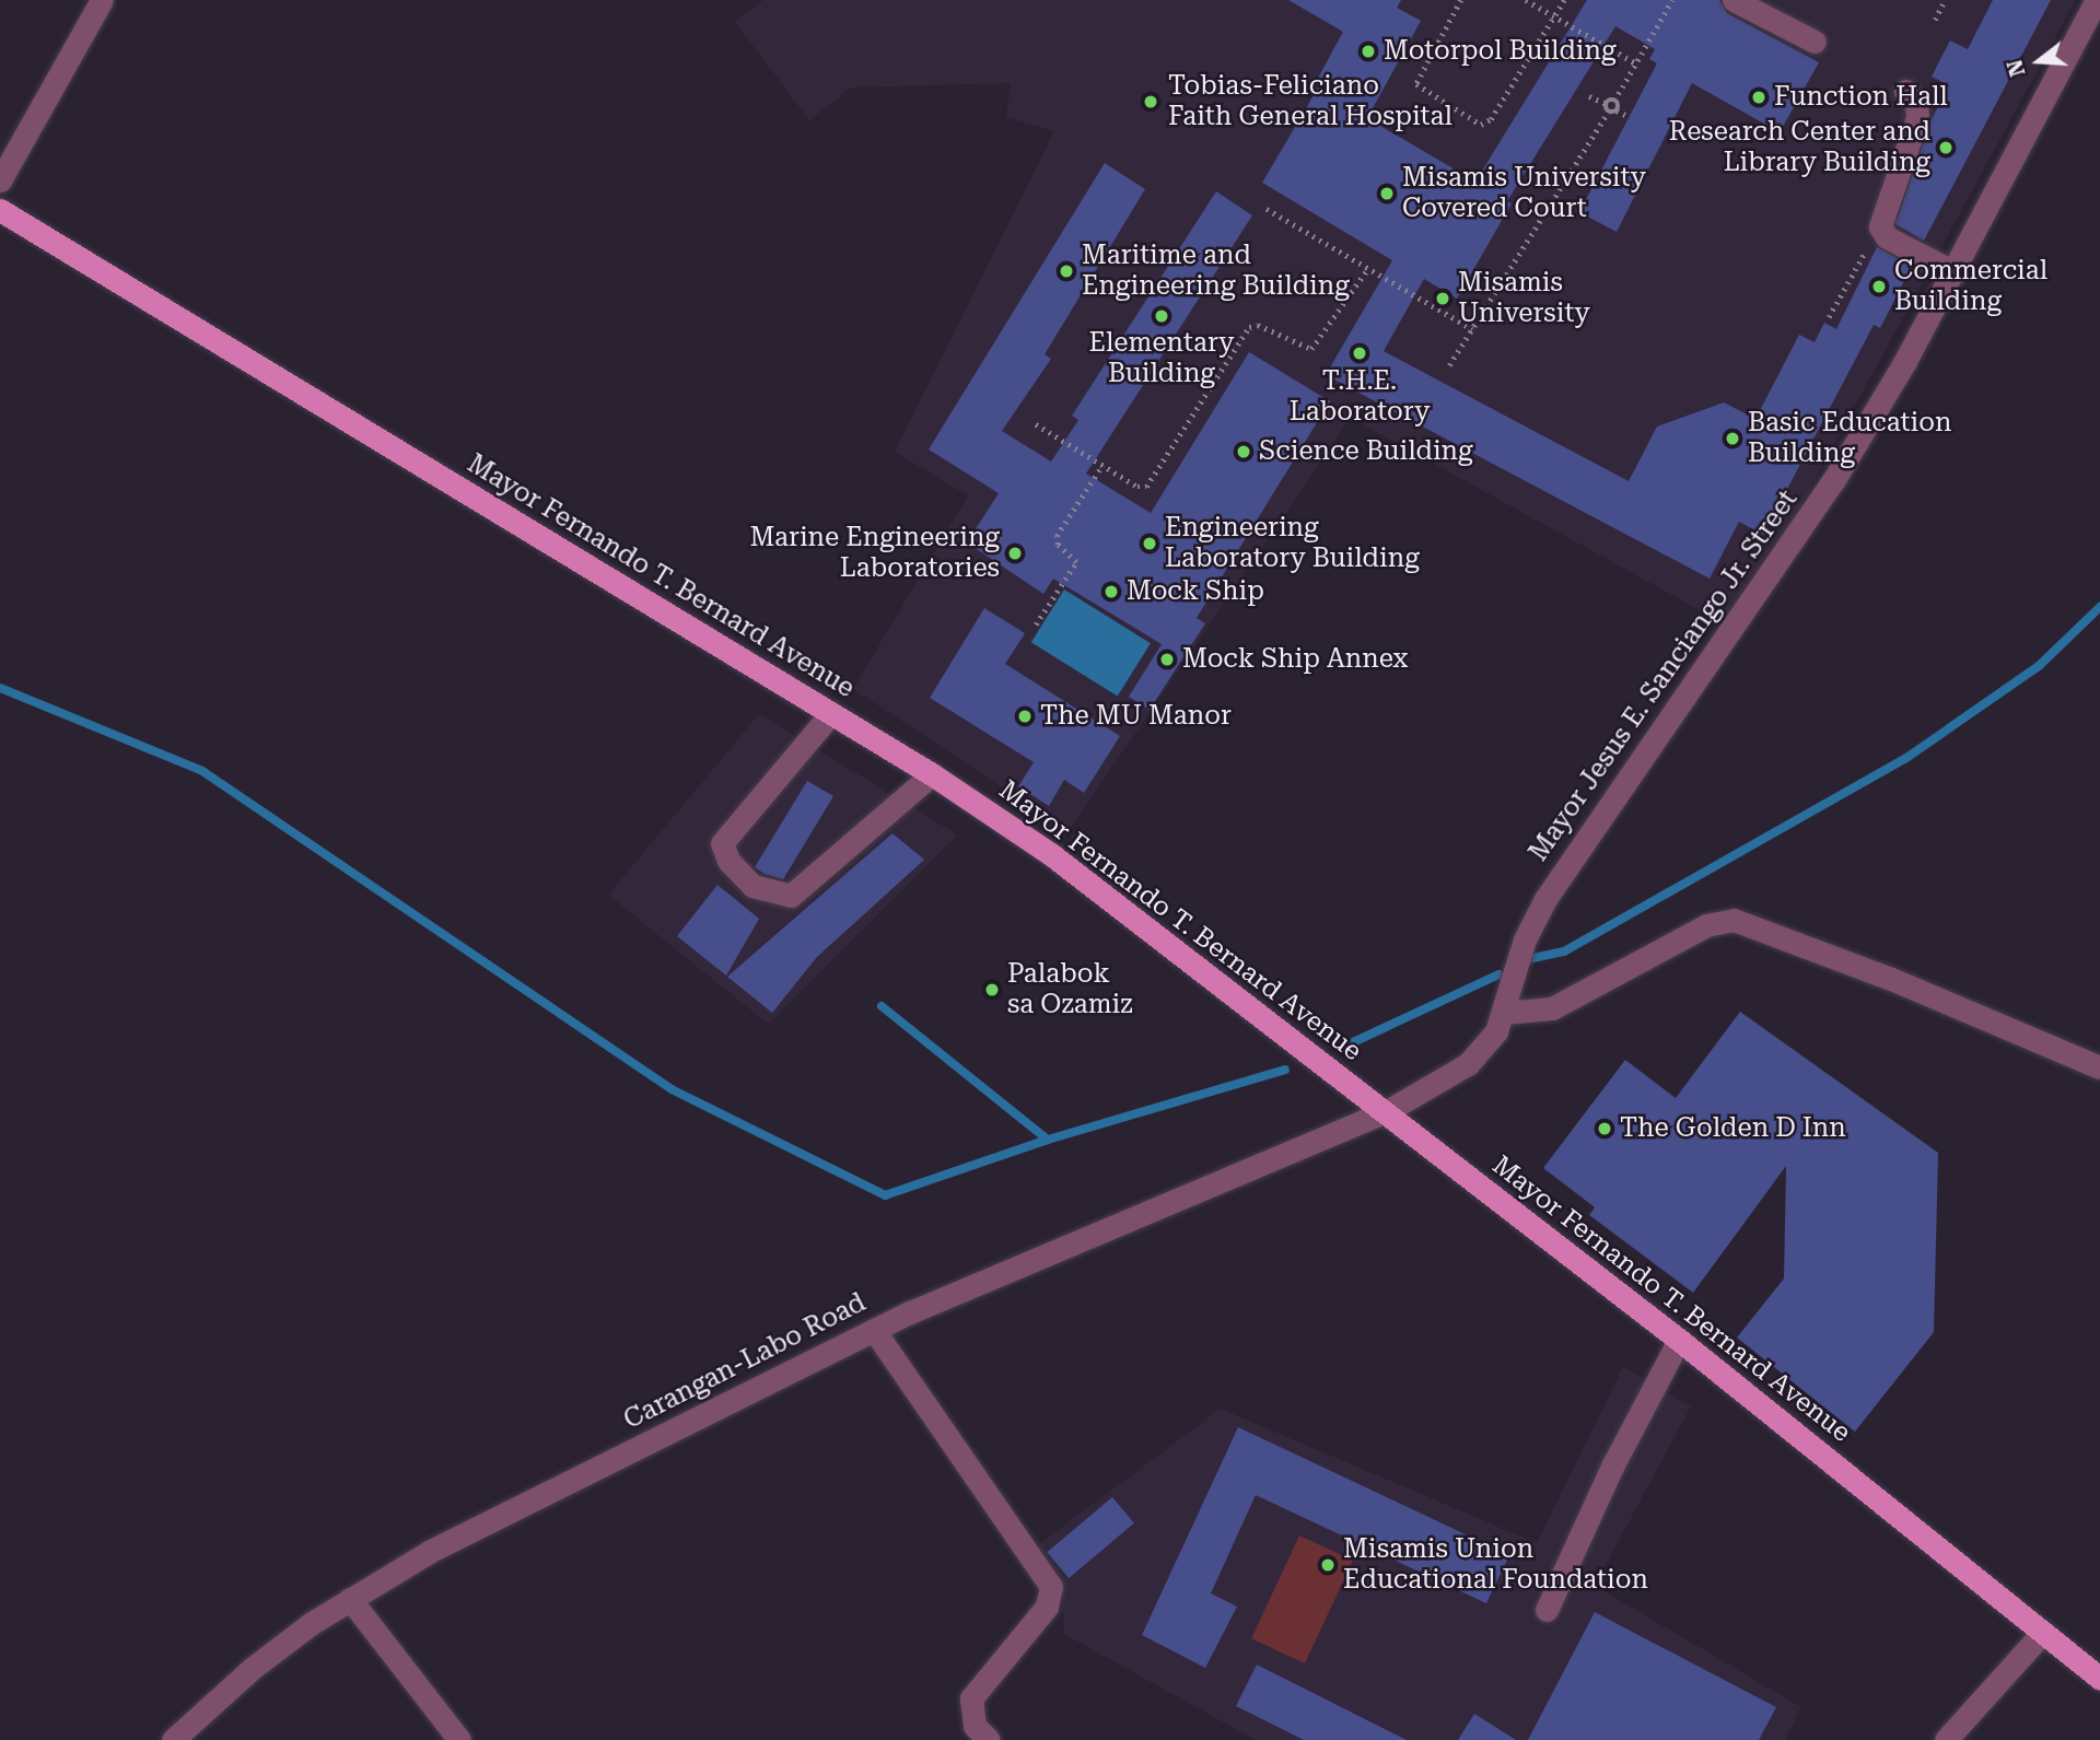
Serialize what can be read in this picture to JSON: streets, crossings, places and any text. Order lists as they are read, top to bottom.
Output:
{
  "streets": {
    "main road": ["Mayor Fernando T. Bernard Avenue"],
    "street": ["Mayor Jesus E. Sanciango Jr. Street", "Carangan-Labo Road"]
  },
  "crossings": [
    ["Mayor Fernando T. Bernard Avenue", "Mayor Jesus E. Sanciango Jr. Street"],
    ["Mayor Fernando T. Bernard Avenue", "Carangan-Labo Road"],
    ["Mayor Jesus E. Sanciango Jr. Street", "Carangan-Labo Road"]
  ],
  "places": [
    "Motorpol Building",
    "Function Hall",
    "Tobias-Feliciano Faith General Hospital",
    "Research Center and Library Building",
    "Misamis University Covered Court",
    "Maritime and Engineering Building",
    "Commercial Building",
    "Misamis University",
    "Elementary Building",
    "T.H.E. Laboratory",
    "Basic Education Building",
    "Science Building",
    "Engineering Laboratory Building",
    "Marine Engineering Laboratories",
    "Mock Ship",
    "Mock Ship Annex",
    "The MU Manor",
    "Palabok sa Ozamiz",
    "The Golden D Inn",
    "Misamis Union Educational Foundation"
  ],
  "north": "left"
}
